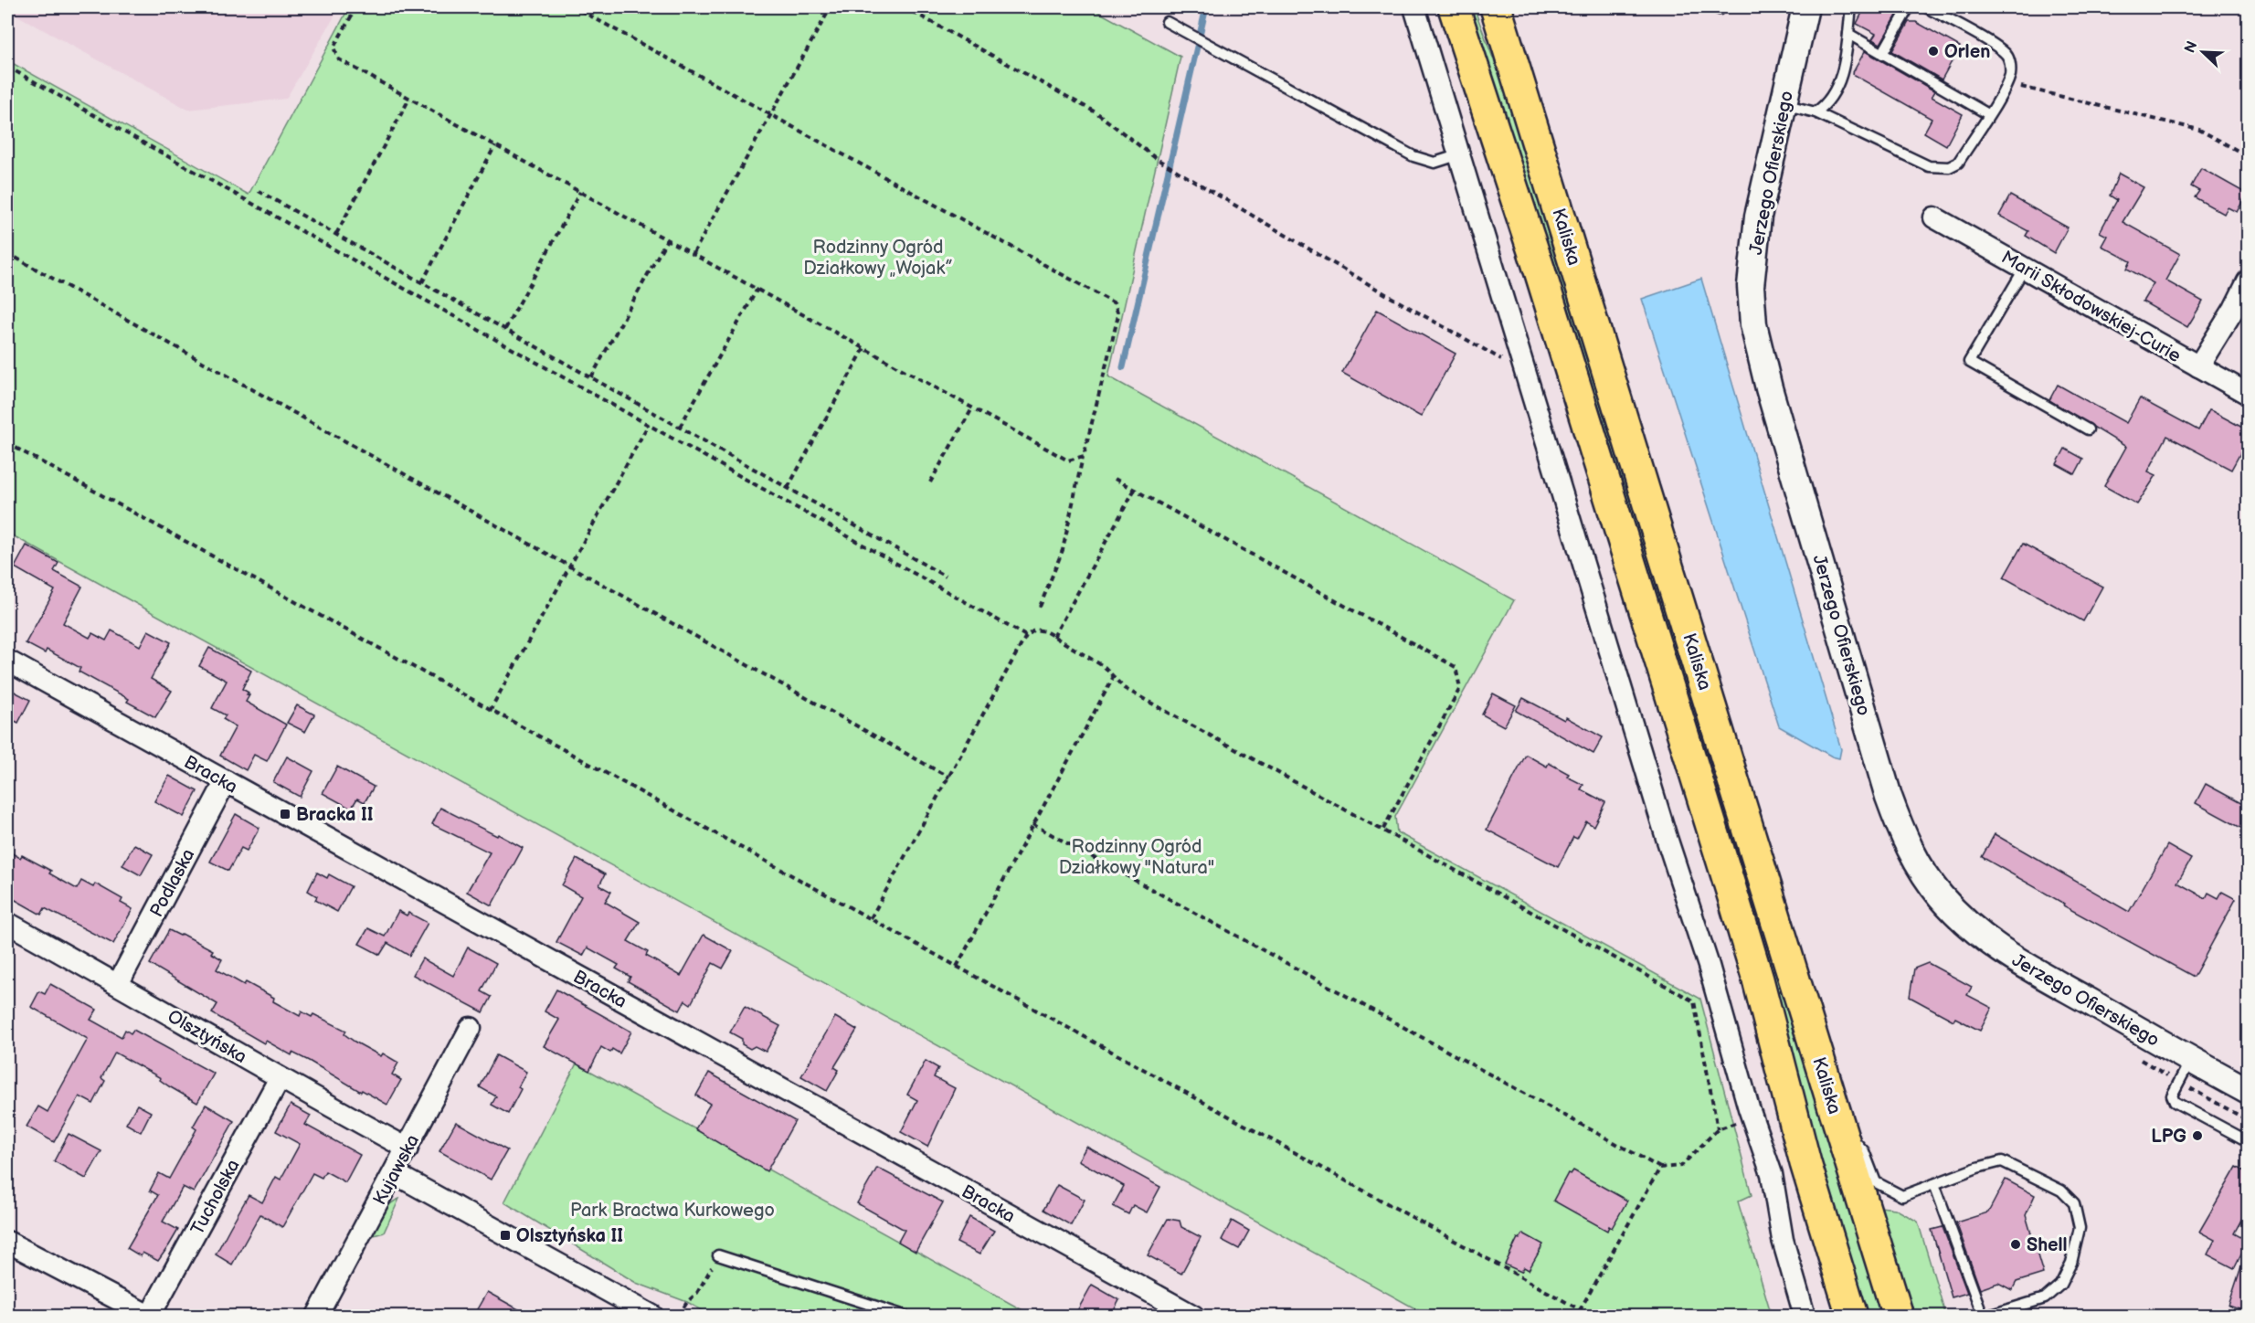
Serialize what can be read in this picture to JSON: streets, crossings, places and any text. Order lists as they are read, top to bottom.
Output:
{
  "streets": {
    "main road": ["Kaliska"],
    "street": [
      "Jerzego Ofierskiego",
      "Marii Skłodowskiej-Curie",
      "Bracka",
      "Podlaska",
      "Olsztyńska",
      "Kujawska",
      "Tucholska"
    ]
  },
  "crossings": [
    ["Bracka", "Podlaska"],
    ["Podlaska", "Olsztyńska"],
    ["Olsztyńska", "Kujawska"],
    ["Olsztyńska", "Tucholska"]
  ],
  "parks": ["Rodzinny Ogród Działkowy „Wojak”", "Rodzinny Ogród Działkowy \"Natura\"", "Park Bractwa Kurkowego"],
  "places": {
    "other": ["Orlen", "LPG", "Shell"],
    "transit": ["Bracka II", "Olsztyńska II"]
  },
  "north": "top left"
}
